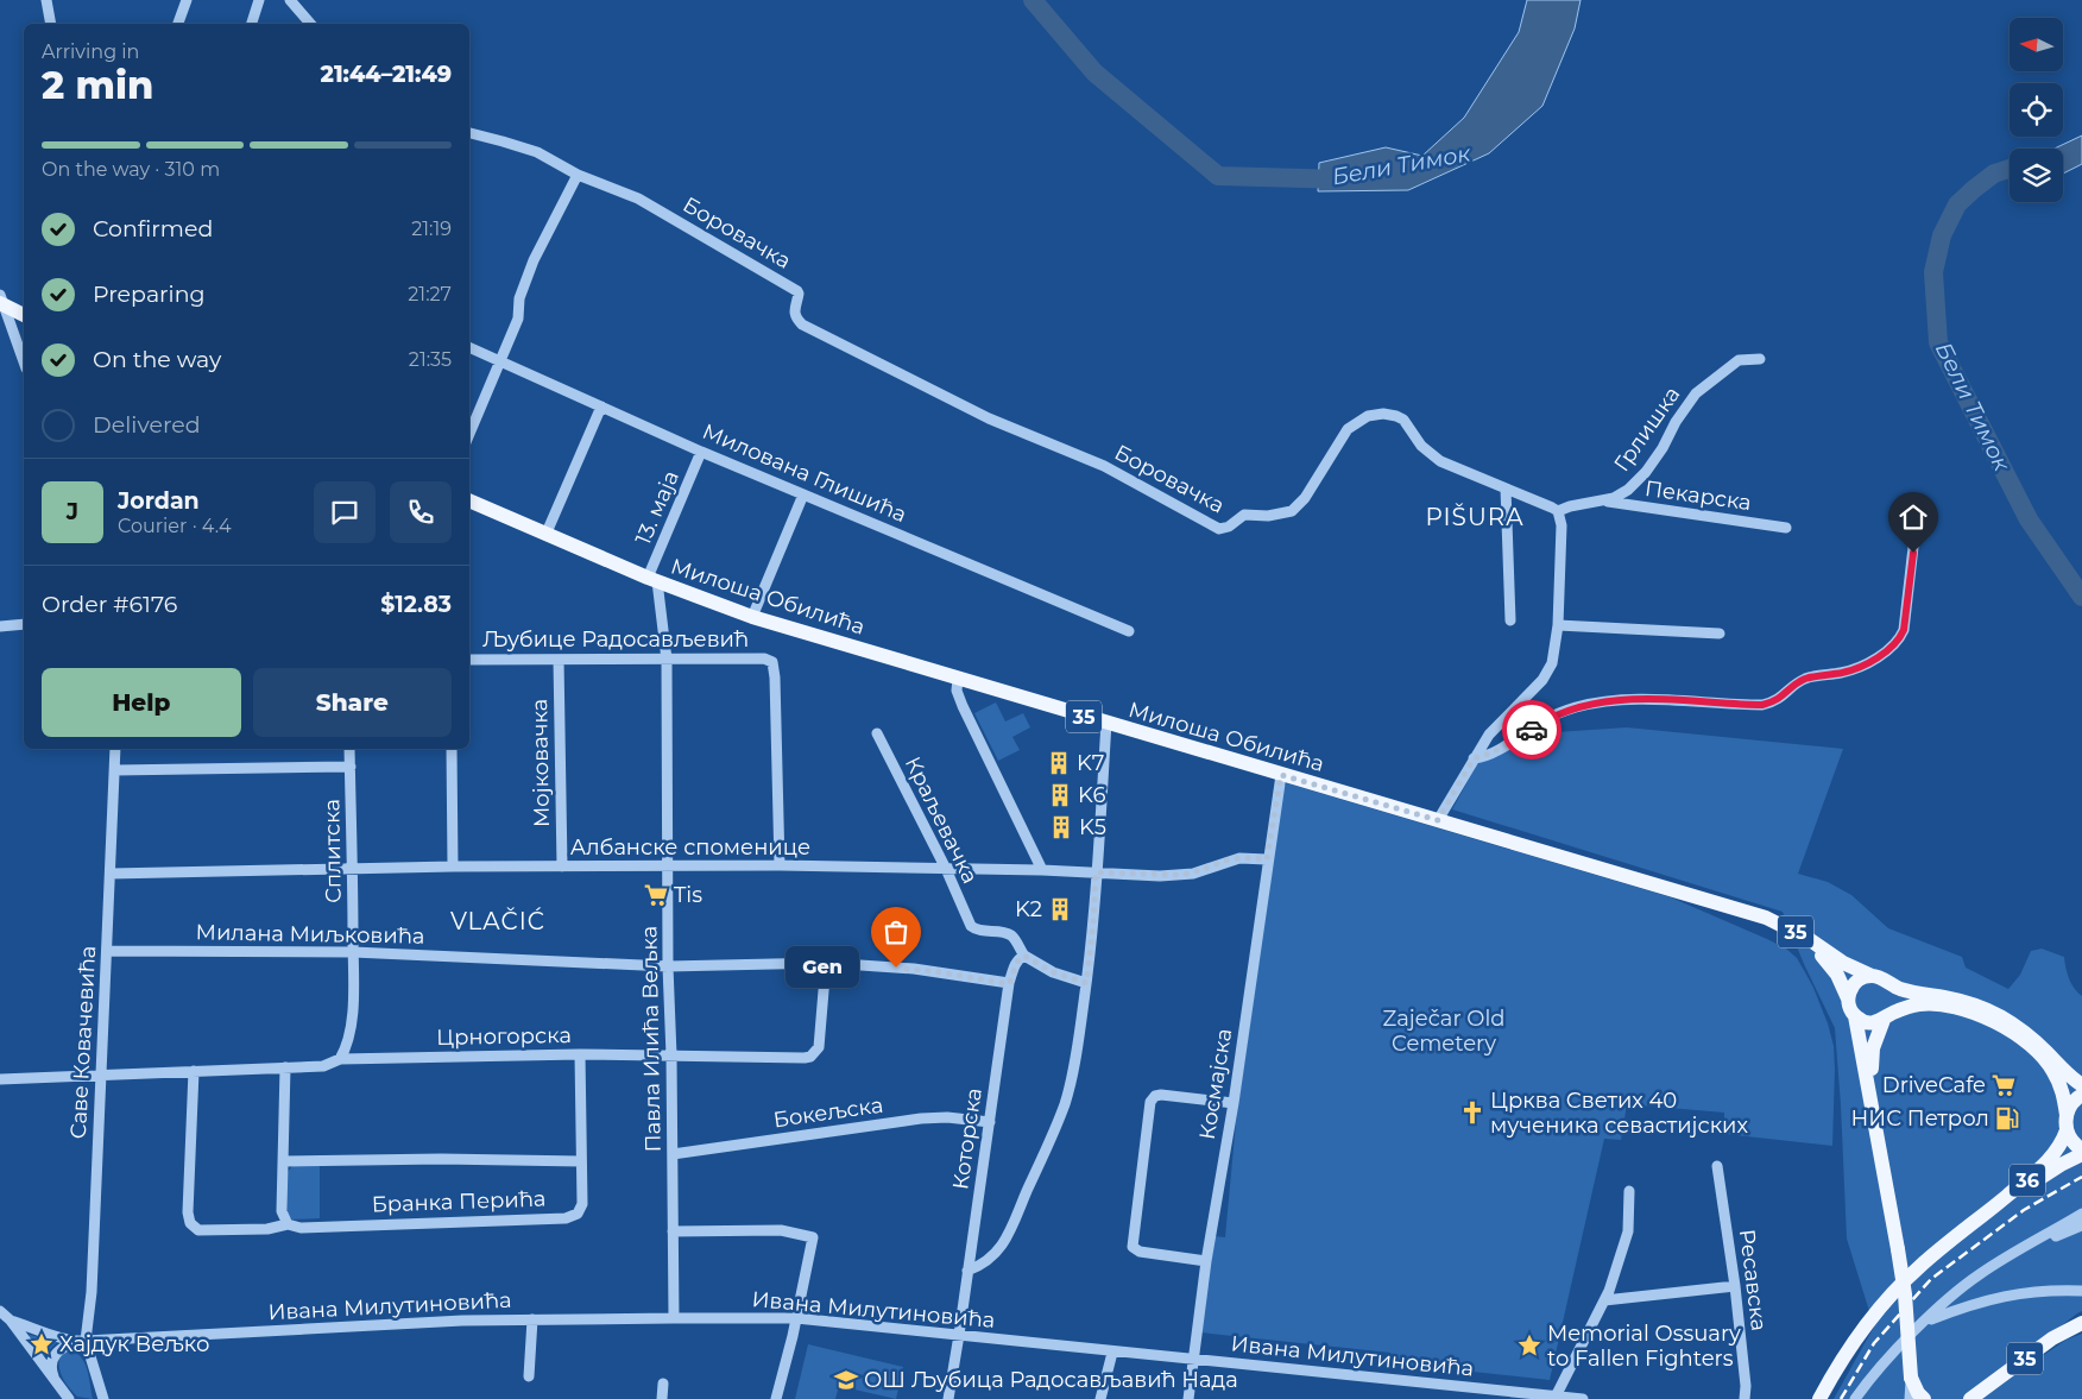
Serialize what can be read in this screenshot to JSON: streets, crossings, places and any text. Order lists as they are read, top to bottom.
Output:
{
  "streets": {
    "main road": ["Милоша Обилића", "35", "36"],
    "street": [
      "Боровачка",
      "Грлишка",
      "Милована Глишића",
      "Пекарска",
      "13. маја",
      "Љубице Радосављевић",
      "Мојковачка",
      "Краљевачка",
      "Албанске споменице",
      "Сплитска",
      "Милана Миљковића",
      "Црногорска",
      "Павла Илића Вељка",
      "Саве Ковачевића",
      "Космајска",
      "Бокељска",
      "Которска",
      "Бранка Перића",
      "Ресавска",
      "Ивана Милутиновића"
    ]
  },
  "crossings": [
    ["Боровачка", "Грлишка"],
    ["Грлишка", "Пекарска"],
    ["Милована Глишића", "13. маја"],
    ["13. маја", "Милоша Обилића"],
    ["13. маја", "Павла Илића Вељка"],
    ["Милоша Обилића", "35"],
    ["Милоша Обилића", "Павла Илића Вељка"],
    ["Милоша Обилића", "Космајска"],
    ["Љубице Радосављевић", "Мојковачка"],
    ["Љубице Радосављевић", "Албанске споменице"],
    ["Љубице Радосављевић", "Павла Илића Вељка"],
    ["Мојковачка", "Албанске споменице"],
    ["Краљевачка", "Албанске споменице"],
    ["Краљевачка", "Которска"],
    ["Албанске споменице", "Сплитска"],
    ["Албанске споменице", "Павла Илића Вељка"],
    ["Албанске споменице", "Саве Ковачевића"],
    ["Албанске споменице", "Космајска"],
    ["Сплитска", "Милана Миљковића"],
    ["Сплитска", "Црногорска"],
    ["Милана Миљковића", "Црногорска"],
    ["Милана Миљковића", "Павла Илића Вељка"],
    ["Милана Миљковића", "Саве Ковачевића"],
    ["Милана Миљковића", "Которска"],
    ["Црногорска", "Павла Илића Вељка"],
    ["Црногорска", "Саве Ковачевића"],
    ["Црногорска", "Бранка Перића"],
    ["Павла Илића Вељка", "Бокељска"],
    ["Павла Илића Вељка", "Ивана Милутиновића"],
    ["Саве Ковачевића", "Ивана Милутиновића"],
    ["Космајска", "Ивана Милутиновића"],
    ["Бокељска", "Которска"],
    ["Которска", "Ивана Милутиновића"]
  ],
  "districts": ["PIŠURA", "VLAČIĆ"],
  "water": ["Бели Тимок"],
  "parks": ["Zaječar Old Cemetery"],
  "places": {
    "building": [
      "K7",
      "K6",
      "K5",
      "K2"
    ],
    "supermarket": ["Tis", "DriveCafe"],
    "other": ["Gen"],
    "church": ["Црква Светих 40 мученика севастијских"],
    "fuel station": ["НИС Петрол"],
    "place": ["Хајдук Вељко", "Memorial Ossuary to Fallen Fighters"],
    "school or university": ["ОШ Љубица Радосављавић Нада"]
  },
  "north": "left",
  "page": {
    "heading": ["2 min", "Arriving in", "21:44–21:49"],
    "panel": [
      "Jordan",
      "Courier · 4.4",
      "Order #6176",
      "$12.83"
    ],
    "bar": "On the way · 310 m",
    "list": [
      ["Confirmed", "21:19"],
      ["Preparing", "21:27"],
      ["On the way", "21:35"],
      "Delivered"
    ],
    "round": "J",
    "buttons": ["Help", "Share"],
    "bubble": "Gen"
  }
}
